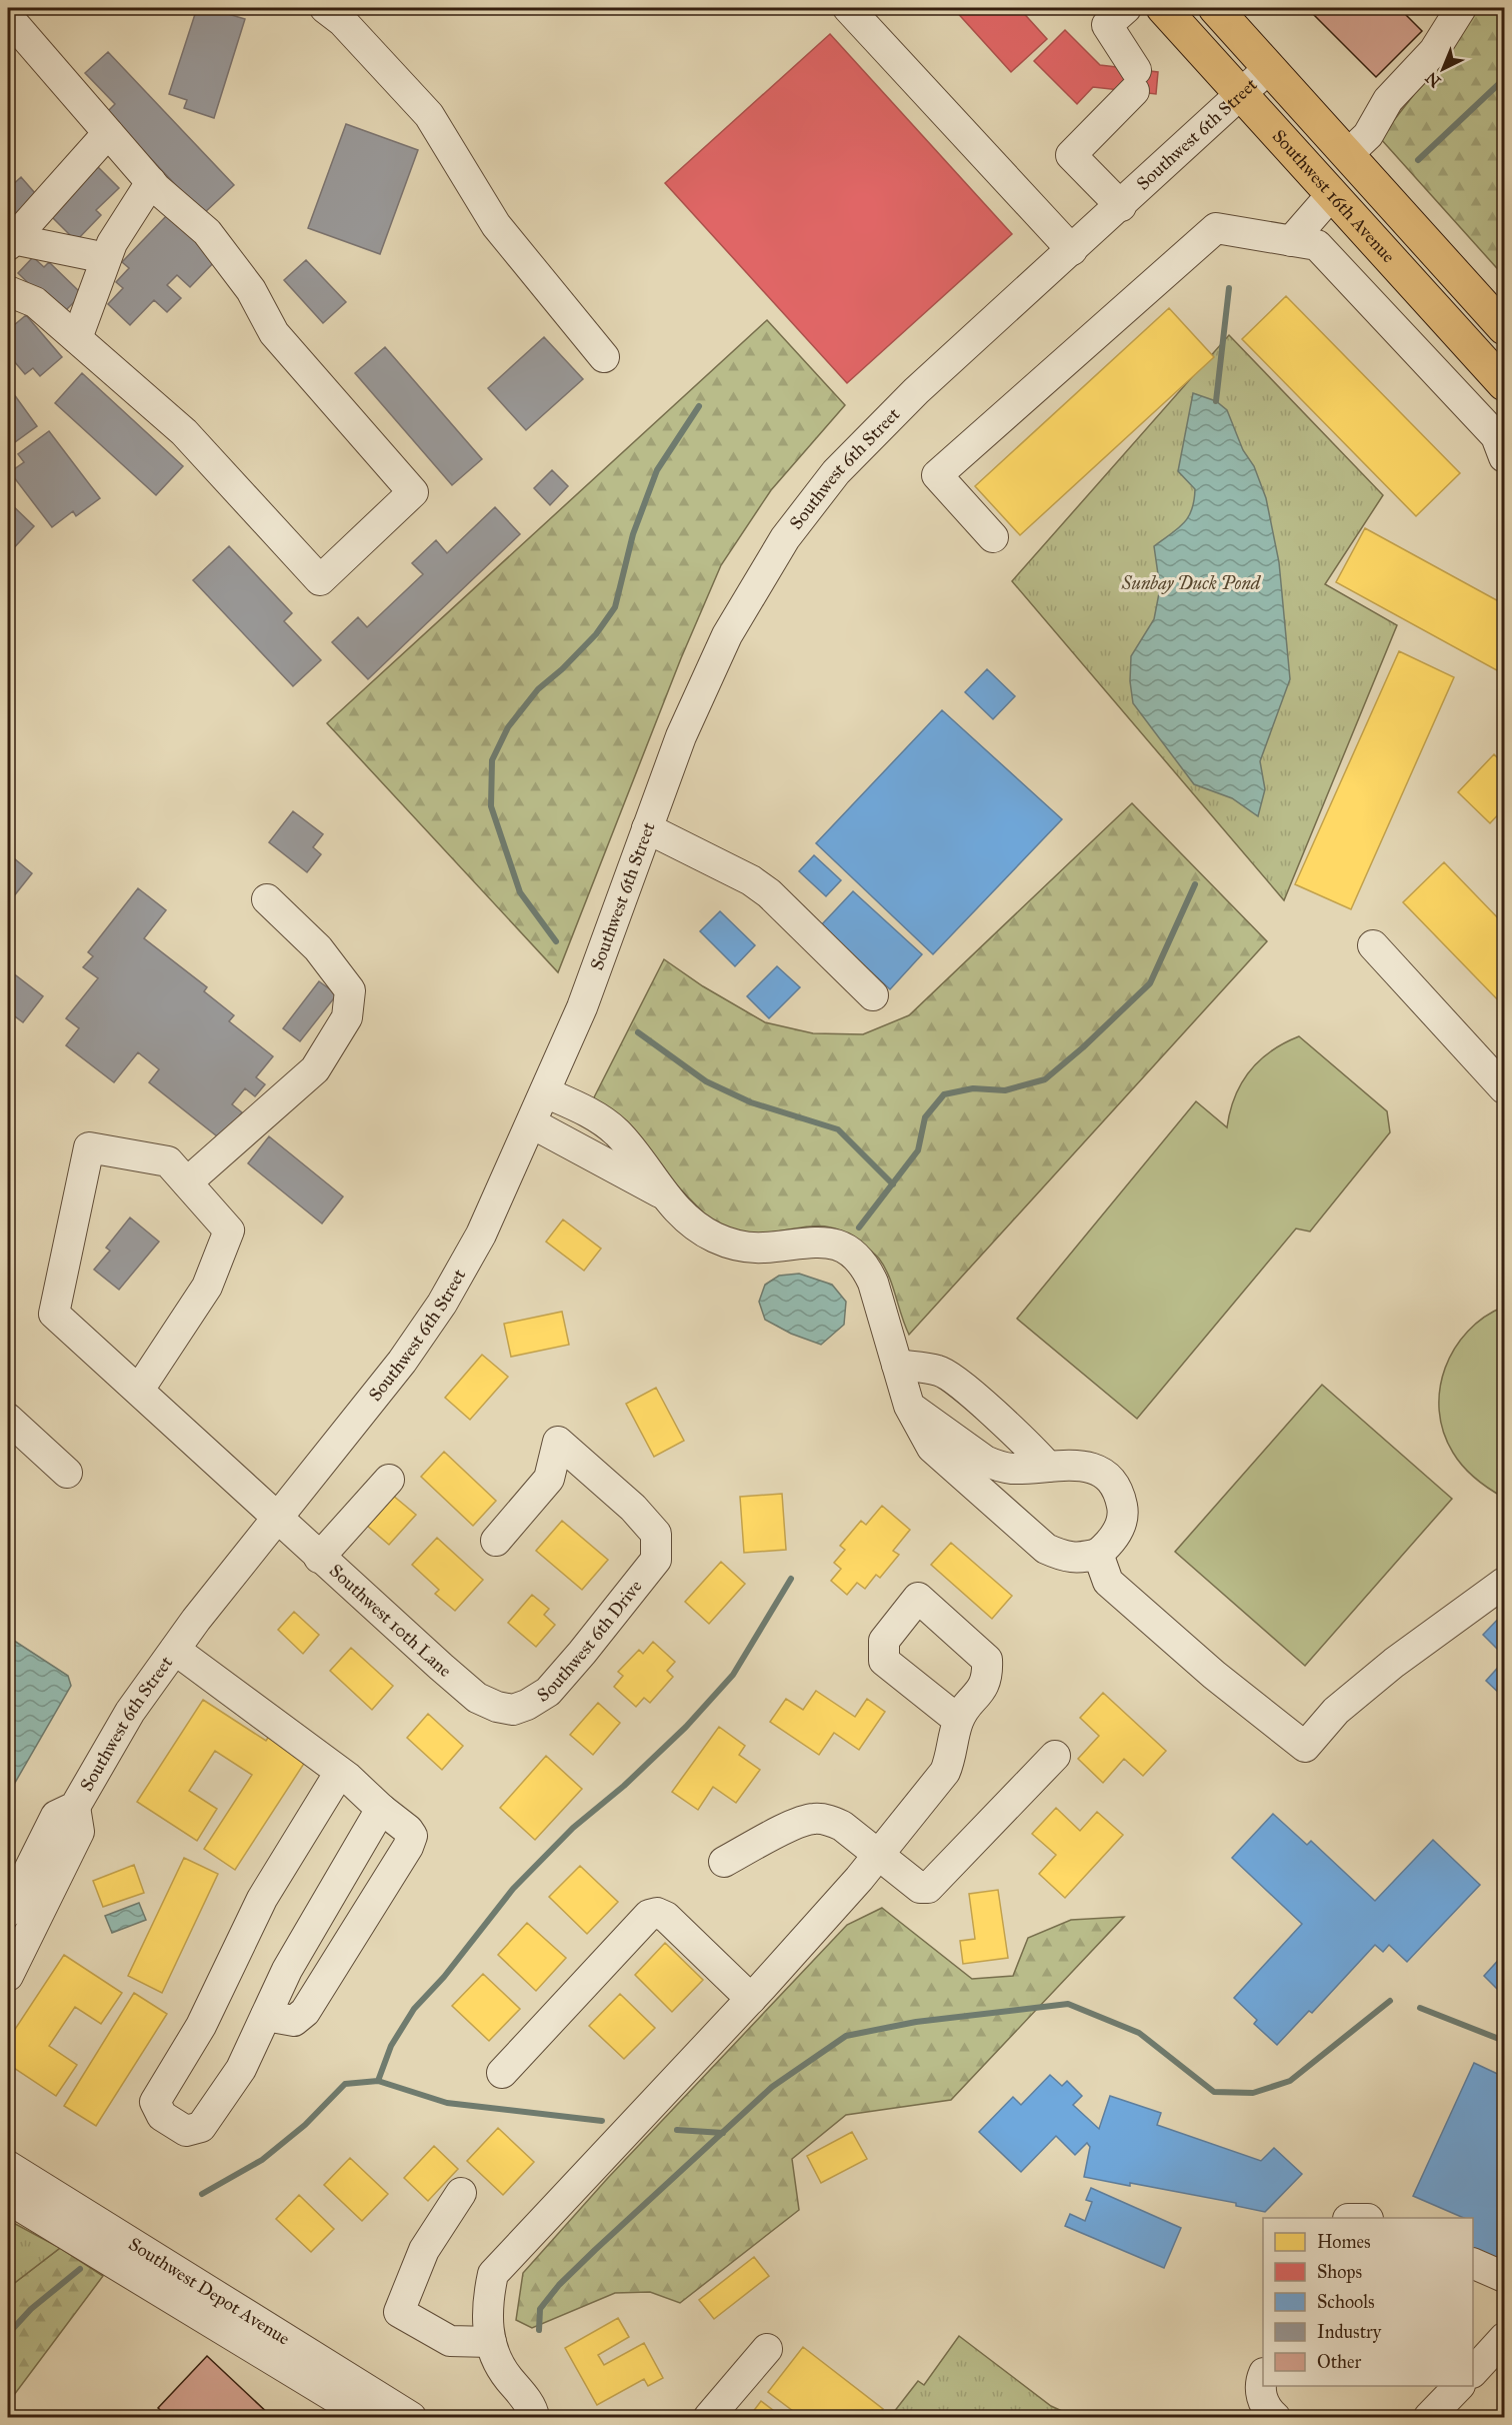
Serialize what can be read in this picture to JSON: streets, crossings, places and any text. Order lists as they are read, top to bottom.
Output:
{
  "streets": {
    "main road": ["Southwest 16th Avenue"],
    "street": [
      "Southwest 6th Street",
      "Southwest 10th Lane",
      "Southwest 6th Drive",
      "Southwest Depot Avenue"
    ]
  },
  "crossings": [
    ["Southwest 6th Street", "Southwest 16th Avenue"],
    ["Southwest 6th Street", "Southwest 10th Lane"],
    ["Southwest 10th Lane", "Southwest 6th Drive"]
  ],
  "parks": ["Sunbay Duck Pond"],
  "legend": [
    "Homes",
    "Shops",
    "Schools",
    "Industry",
    "Other"
  ],
  "north": "bottom left"
}
